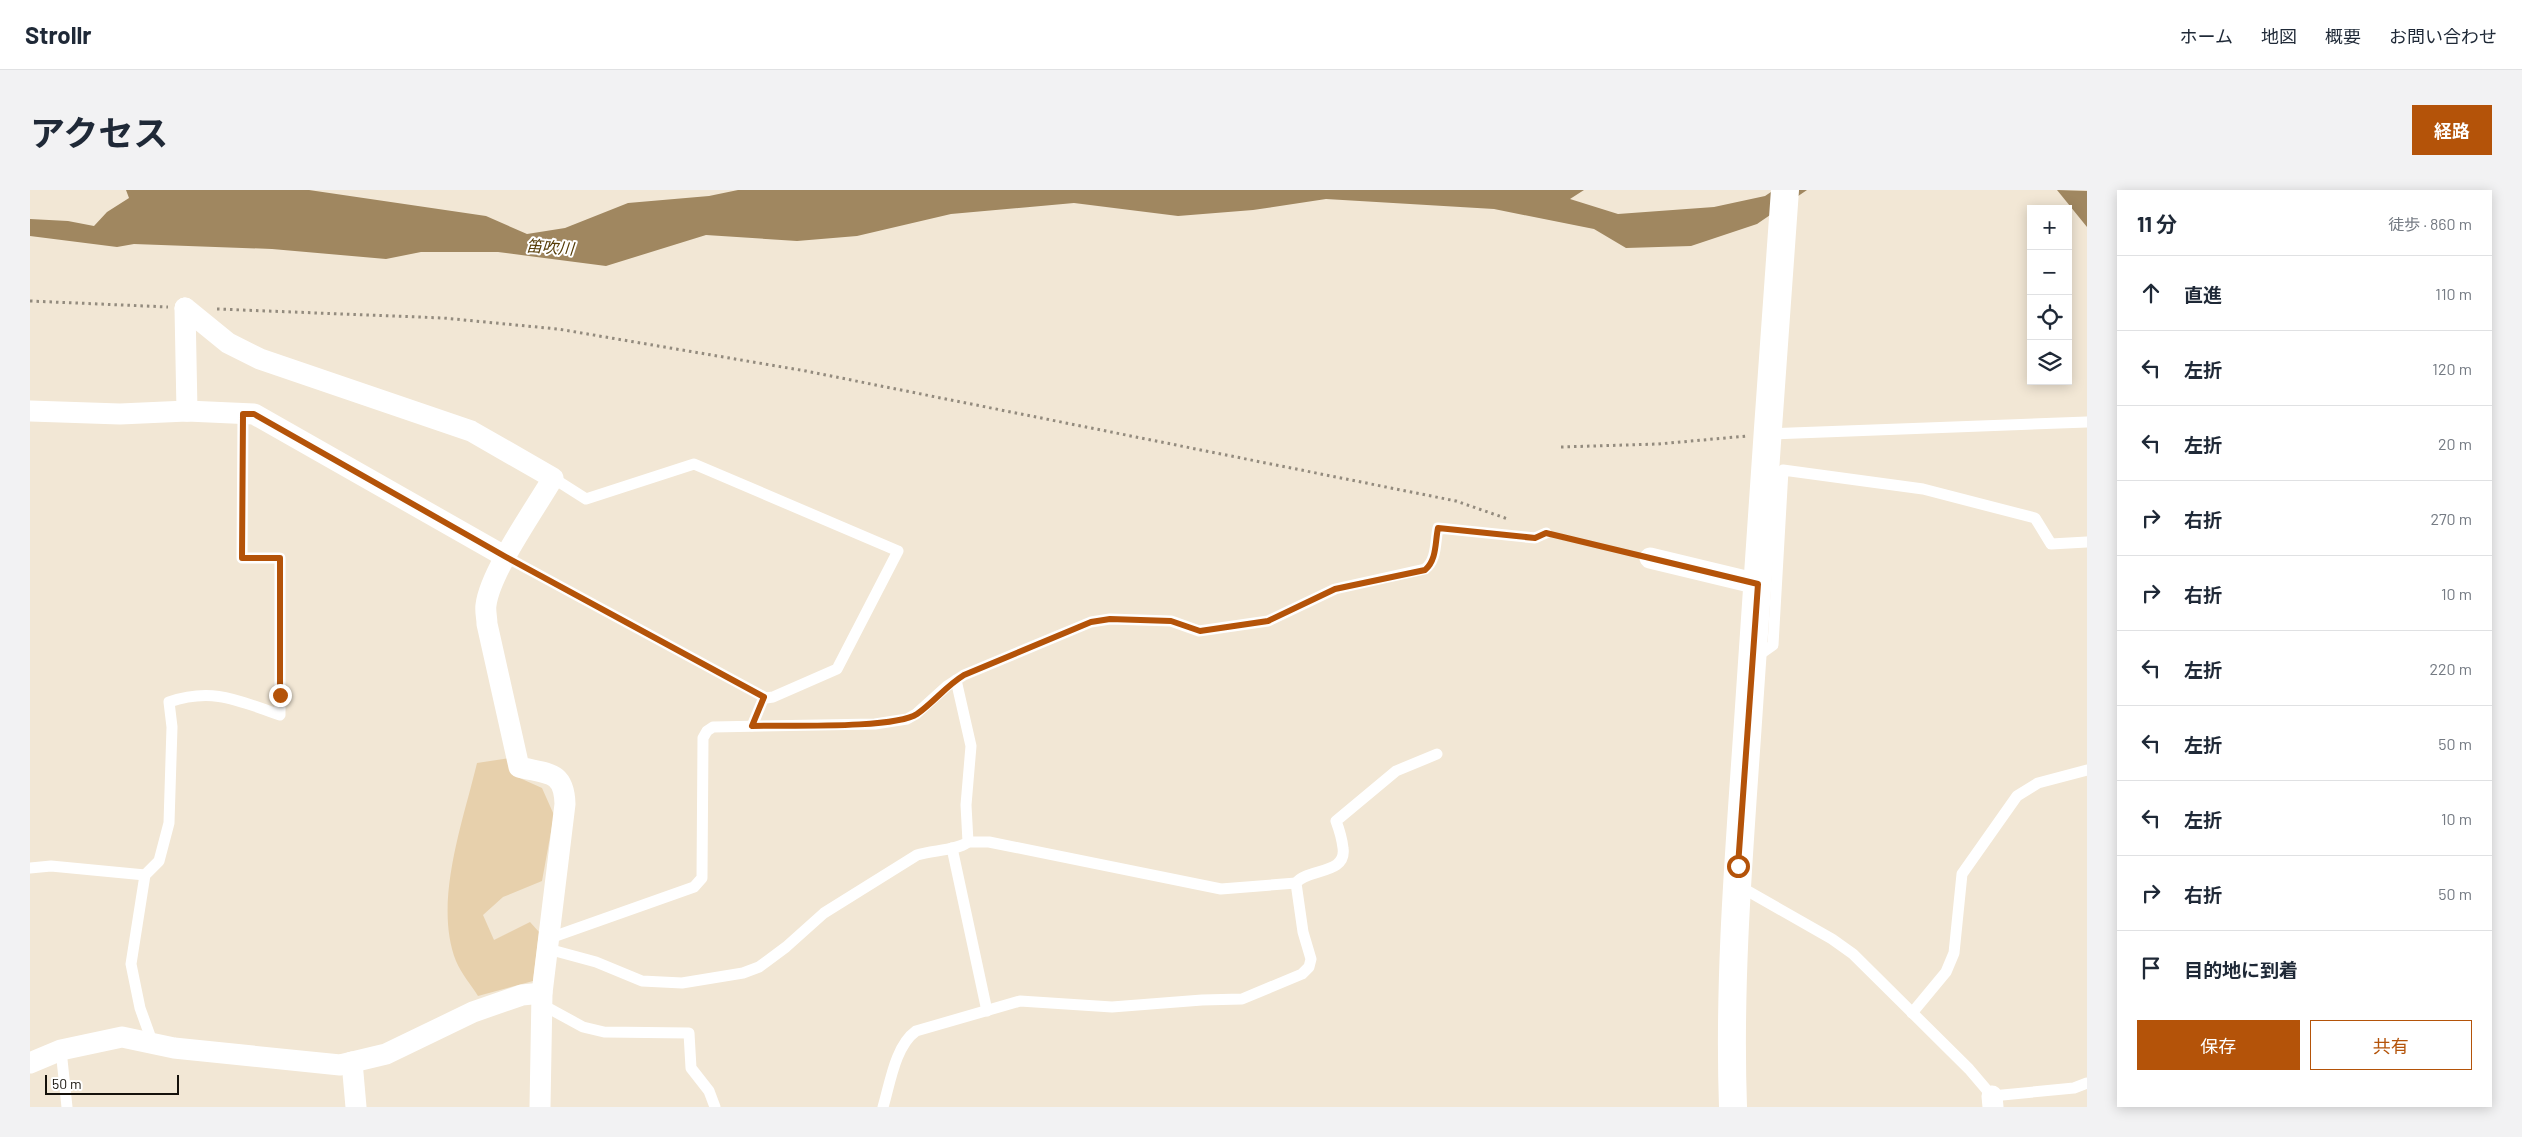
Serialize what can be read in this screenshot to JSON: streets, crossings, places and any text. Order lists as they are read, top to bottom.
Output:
{
  "water": ["笛吹川"],
  "scale_bar": "50 m",
  "page": {
    "header": "Strollr",
    "nav": [
      "ホーム",
      "地図",
      "概要",
      "お問い合わせ"
    ],
    "title": "アクセス",
    "buttons": [
      "経路",
      ["保存", "共有"]
    ],
    "heading": ["11 分", "徒歩 · 860 m"],
    "map_buttons": ["+", "−"],
    "list": [
      ["直進", "110 m"],
      ["左折", "120 m"],
      ["左折", "20 m"],
      ["右折", "270 m"],
      ["右折", "10 m"],
      ["左折", "220 m"],
      ["左折", "50 m"],
      ["左折", "10 m"],
      ["右折", "50 m"],
      "目的地に到着"
    ],
    "scale": "50 m"
  }
}
